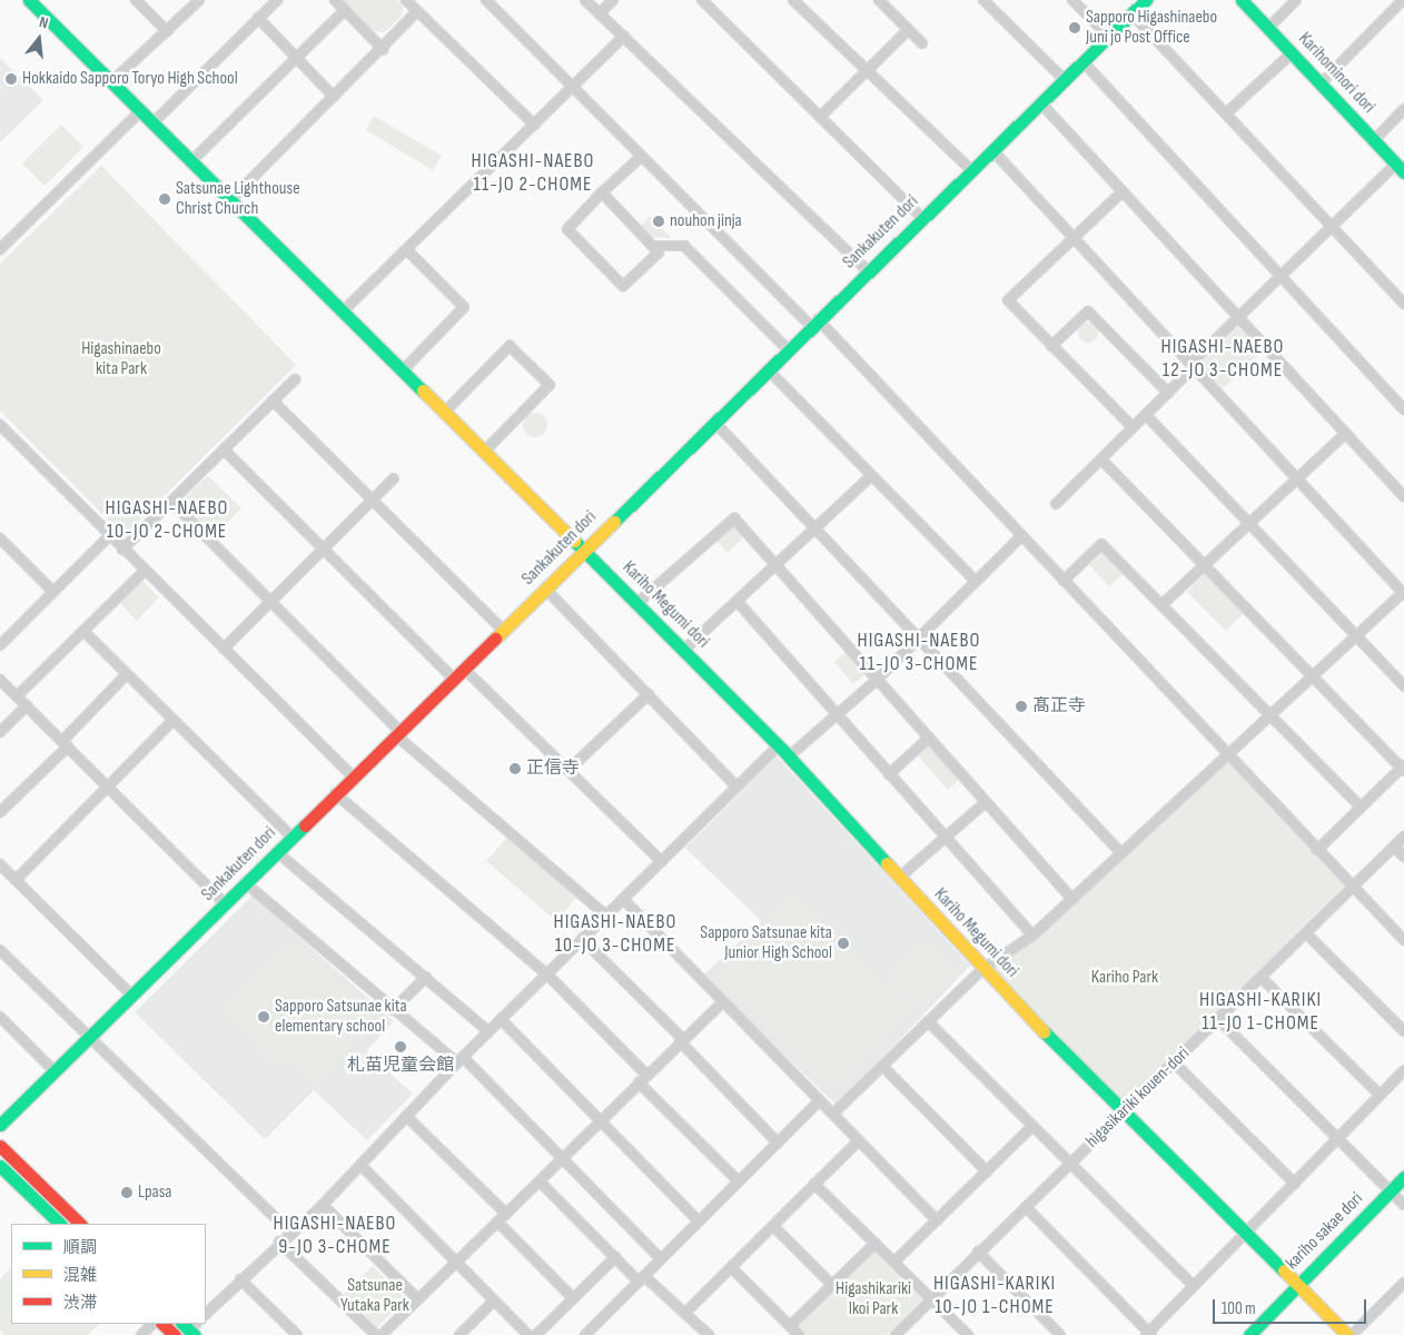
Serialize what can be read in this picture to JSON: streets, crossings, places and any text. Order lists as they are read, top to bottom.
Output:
{
  "streets": {
    "street": [
      "Karihominori dori",
      "Sankakuten dori",
      "Kariho Megumi dori",
      "higasikariki kouen-dori",
      "kariho sakae dori"
    ]
  },
  "crossings": [
    ["Sankakuten dori", "Kariho Megumi dori"],
    ["Kariho Megumi dori", "higasikariki kouen-dori"],
    ["Kariho Megumi dori", "kariho sakae dori"]
  ],
  "districts": [
    "HIGASHI-NAEBO 11-JO 2-CHOME",
    "HIGASHI-NAEBO 12-JO 3-CHOME",
    "HIGASHI-NAEBO 10-JO 2-CHOME",
    "HIGASHI-NAEBO 11-JO 3-CHOME",
    "HIGASHI-NAEBO 10-JO 3-CHOME",
    "HIGASHI-KARIKI 11-JO 1-CHOME",
    "HIGASHI-NAEBO 9-JO 3-CHOME",
    "HIGASHI-KARIKI 10-JO 1-CHOME"
  ],
  "parks": [
    "Higashinaebo kita Park",
    "Kariho Park",
    "Satsunae Yutaka Park",
    "Higashikariki Ikoi Park"
  ],
  "places": [
    "Sapporo Higashinaebo Juni jo Post Office",
    "Hokkaido Sapporo Toryo High School",
    "Satsunae Lighthouse Christ Church",
    "nouhon jinja",
    "髙正寺",
    "正信寺",
    "Sapporo Satsunae kita Junior High School",
    "Sapporo Satsunae kita elementary school",
    "札苗児童会館",
    "Lpasa"
  ],
  "legend": ["順調", "混雑", "渋滞"],
  "scale_bar": "100 m",
  "north": "top"
}
